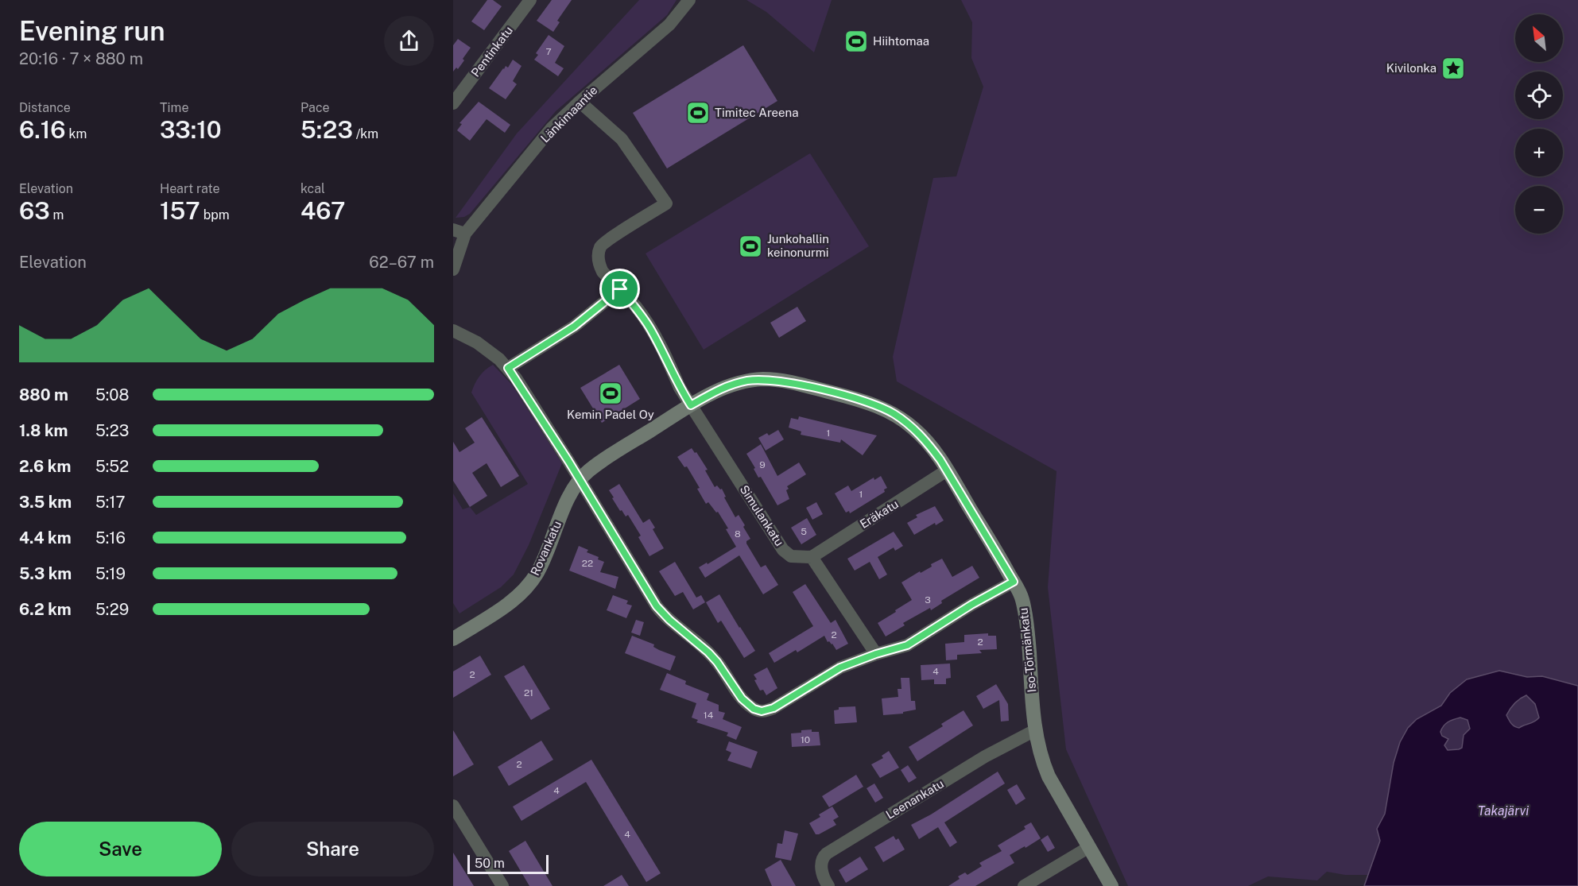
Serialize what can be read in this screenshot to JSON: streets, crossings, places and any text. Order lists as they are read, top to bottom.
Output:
{
  "streets": {
    "street": [
      "Pentinkatu",
      "Länkimaantie",
      "Eräkatu",
      "Simulankatu",
      "Rovankatu",
      "Iso-Törmänkatu",
      "Leenankatu"
    ]
  },
  "crossings": [
    ["Länkimaantie", "Simulankatu"],
    ["Eräkatu", "Simulankatu"],
    ["Eräkatu", "Iso-Törmänkatu"],
    ["Simulankatu", "Iso-Törmänkatu"],
    ["Rovankatu", "Iso-Törmänkatu"],
    ["Iso-Törmänkatu", "Leenankatu"]
  ],
  "water": ["Takajärvi"],
  "places": {
    "sports": [
      "Hiihtomaa",
      "Timitec Areena",
      "Junkohallin keinonurmi",
      "Kemin Padel Oy"
    ],
    "place": ["Kivilonka"]
  },
  "house_numbers": [
    "7",
    "1",
    "9",
    "1",
    "5",
    "8",
    "22",
    "3",
    "2",
    "2",
    "4",
    "2",
    "21",
    "14",
    "10",
    "2",
    "4",
    "4"
  ],
  "scale_bar": "50 m",
  "north": "top left",
  "page": {
    "heading": ["Evening run", "20:16 · 7 × 880 m"],
    "map_buttons": ["+", "−"],
    "stats": [
      ["Distance", "6.16 km"],
      ["Time", "33:10"],
      ["Pace", "5:23 /km"],
      ["Elevation", "63 m"],
      ["Heart rate", "157 bpm"],
      ["kcal", "467"]
    ],
    "chart": ["Elevation", "62–67 m"],
    "list": [
      {
        "name": "880 m",
        "note": "5:08"
      },
      {
        "name": "1.8 km",
        "note": "5:23"
      },
      {
        "name": "2.6 km",
        "note": "5:52"
      },
      {
        "name": "3.5 km",
        "note": "5:17"
      },
      {
        "name": "4.4 km",
        "note": "5:16"
      },
      {
        "name": "5.3 km",
        "note": "5:19"
      },
      {
        "name": "6.2 km",
        "note": "5:29"
      }
    ],
    "buttons": ["Save", "Share"],
    "scale": "50 m"
  }
}
